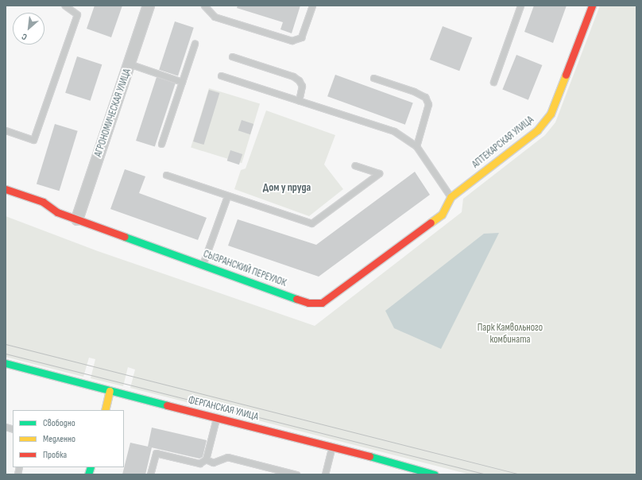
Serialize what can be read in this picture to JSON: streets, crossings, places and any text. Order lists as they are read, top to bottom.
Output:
{
  "streets": {
    "street": [
      "АГРОНОМИЧЕСКАЯ УЛИЦА",
      "АПТЕКАРСКАЯ УЛИЦА",
      "СЫЗРАНСКИЙ ПЕРЕУЛОК",
      "ФЕРГАНСКАЯ УЛИЦА"
    ]
  },
  "crossings": [
    ["АГРОНОМИЧЕСКАЯ УЛИЦА", "СЫЗРАНСКИЙ ПЕРЕУЛОК"],
    ["АПТЕКАРСКАЯ УЛИЦА", "СЫЗРАНСКИЙ ПЕРЕУЛОК"]
  ],
  "districts": ["Дом у пруда"],
  "parks": ["Парк Камвольного комбината"],
  "legend": ["Свободно", "Медленно", "Пробка"],
  "north": "bottom left"
}
